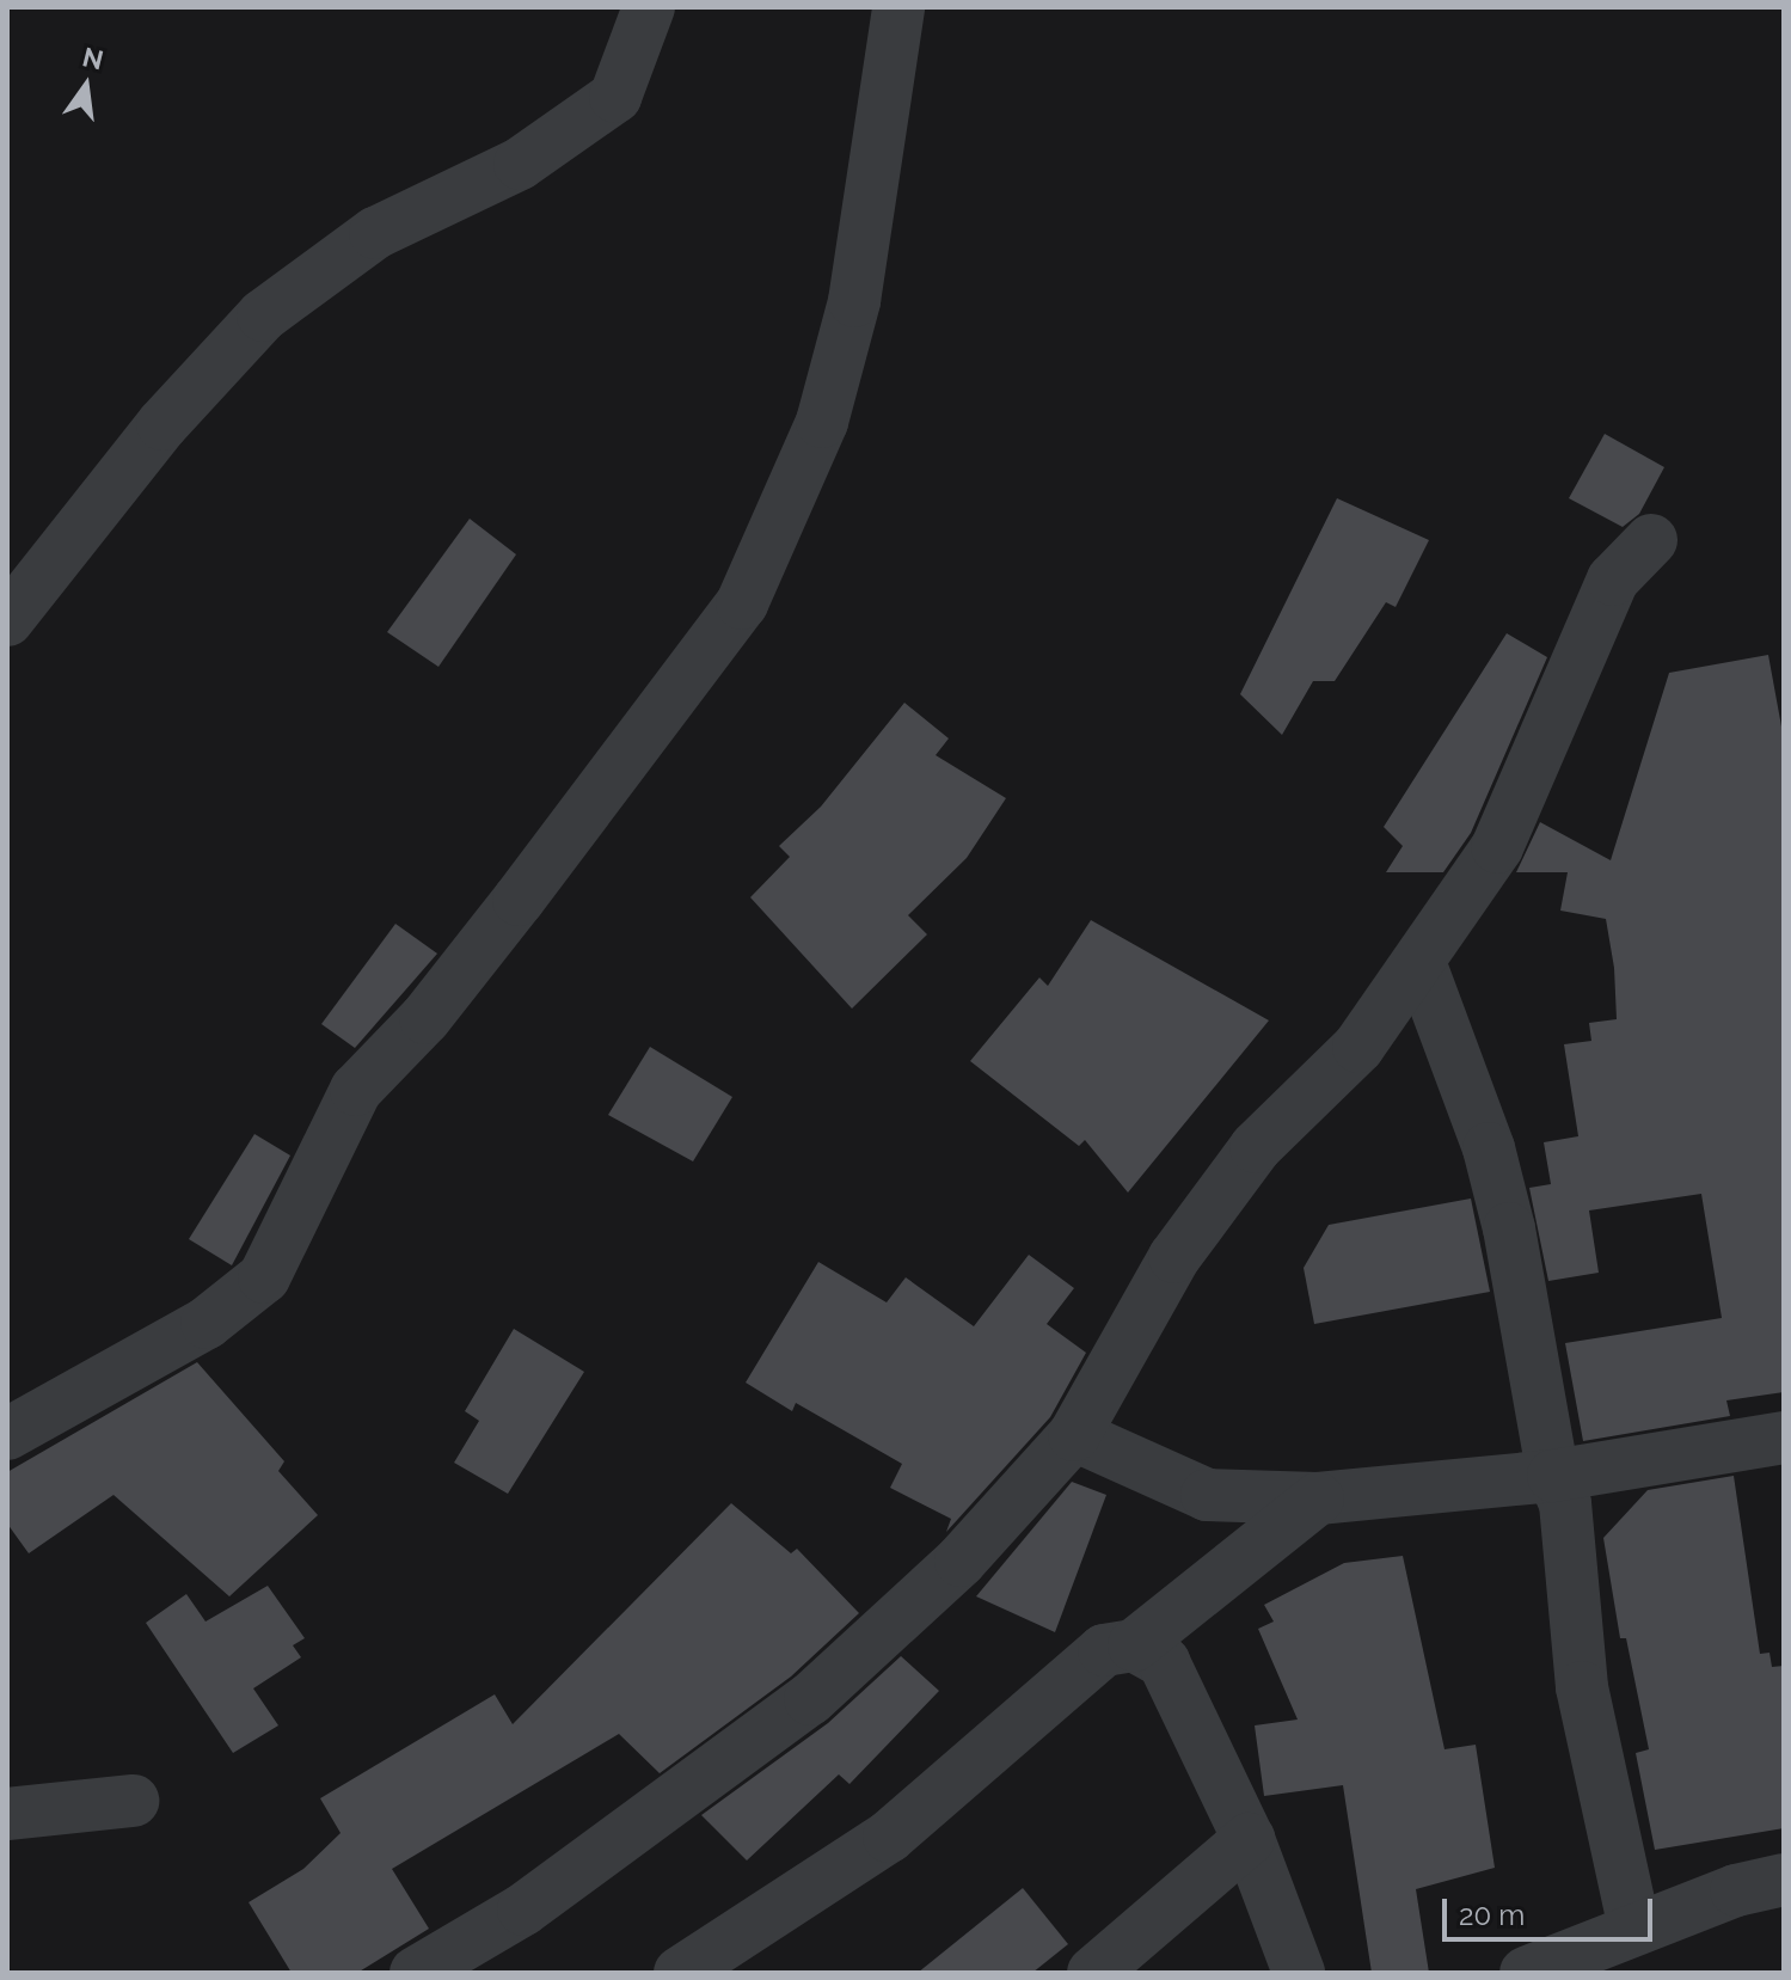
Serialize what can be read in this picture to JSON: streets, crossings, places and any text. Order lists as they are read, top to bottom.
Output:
{
  "scale_bar": "20 m",
  "north": "top"
}
